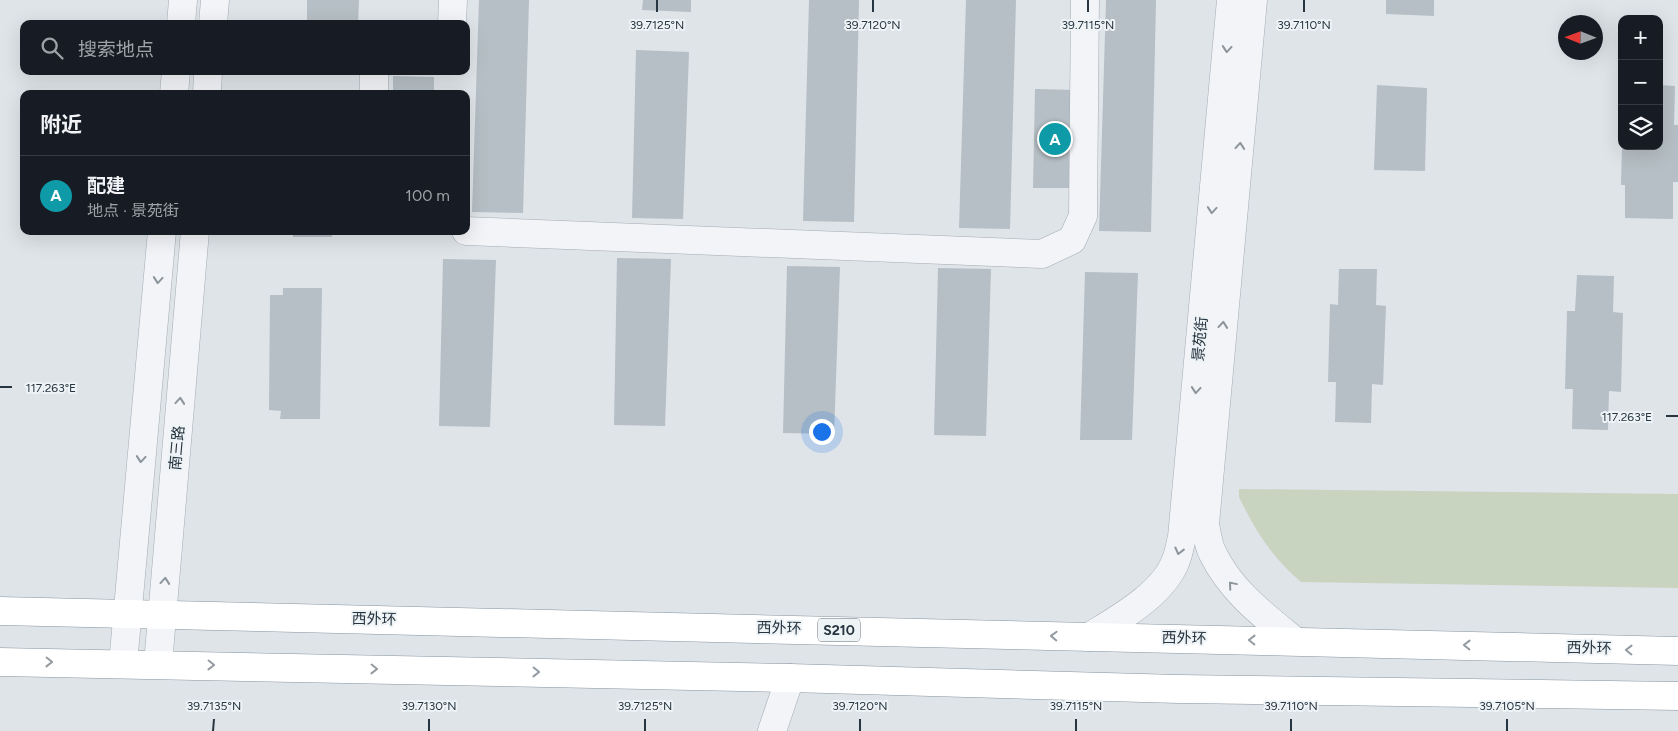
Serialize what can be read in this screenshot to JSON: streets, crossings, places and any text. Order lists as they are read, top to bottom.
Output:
{
  "streets": {
    "highway": ["西外环", "S210"],
    "street": ["景苑街", "南三路"]
  },
  "crossings": [
    ["景苑街", "西外环"],
    ["南三路", "西外环"]
  ],
  "north": "left",
  "page": {
    "map_buttons": ["+", "−"],
    "search": "搜索地点",
    "heading": "附近",
    "pins": "A",
    "list": [
      {
        "mark": "A",
        "name": "配建",
        "note": "地点 · 景苑街",
        "value": "100 m"
      }
    ]
  },
  "coordinates": [
    "39.7125°N",
    "39.7120°N",
    "39.7115°N",
    "39.7110°N",
    "117.263°E",
    "39.7135°N",
    "39.7130°N",
    "39.7105°N"
  ]
}
